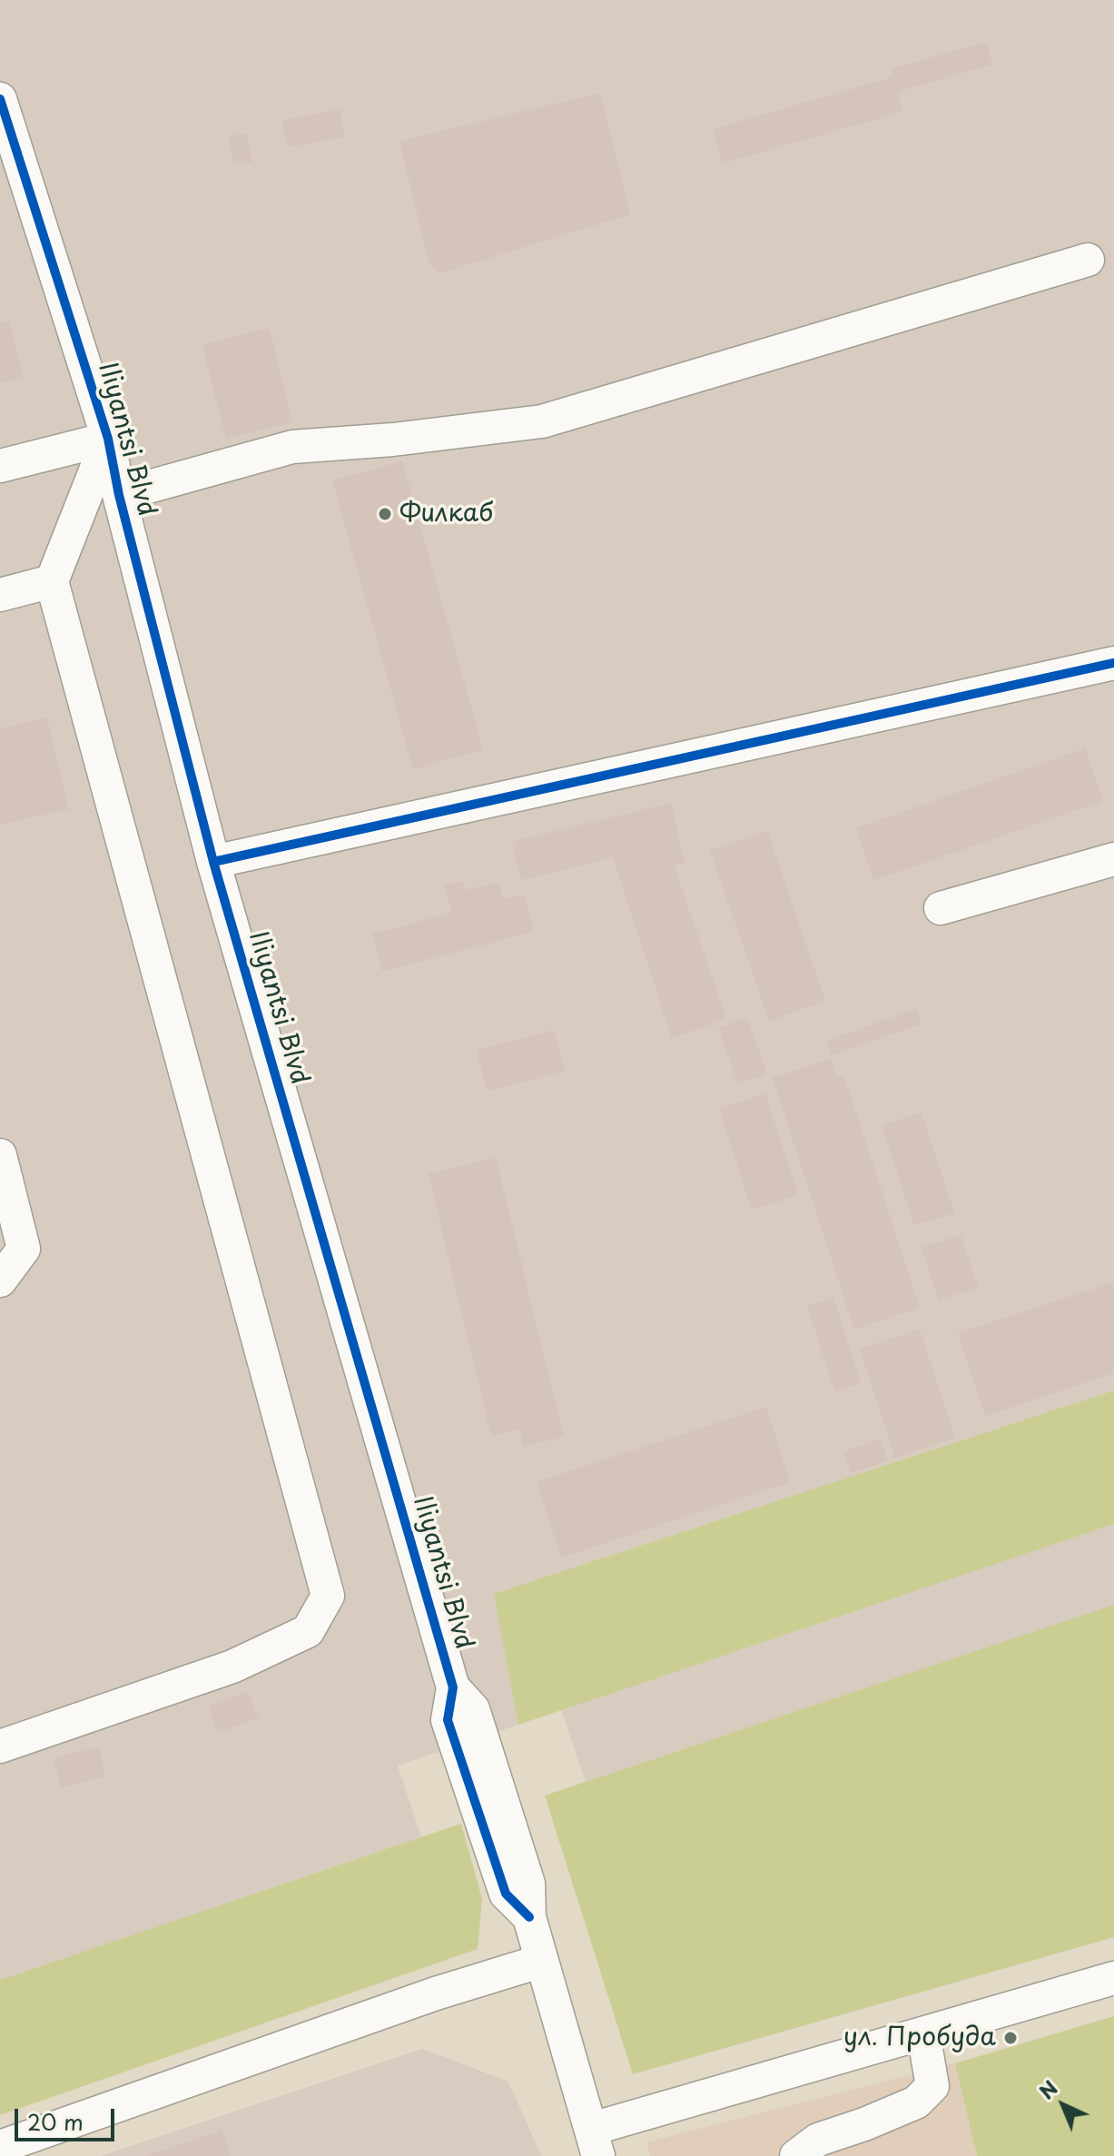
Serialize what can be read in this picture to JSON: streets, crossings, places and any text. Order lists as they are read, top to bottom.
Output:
{
  "streets": {
    "street": ["Iliyantsi Blvd"]
  },
  "places": ["Филкаб", "ул. Пробуда"],
  "scale_bar": "20 m",
  "north": "top left"
}
